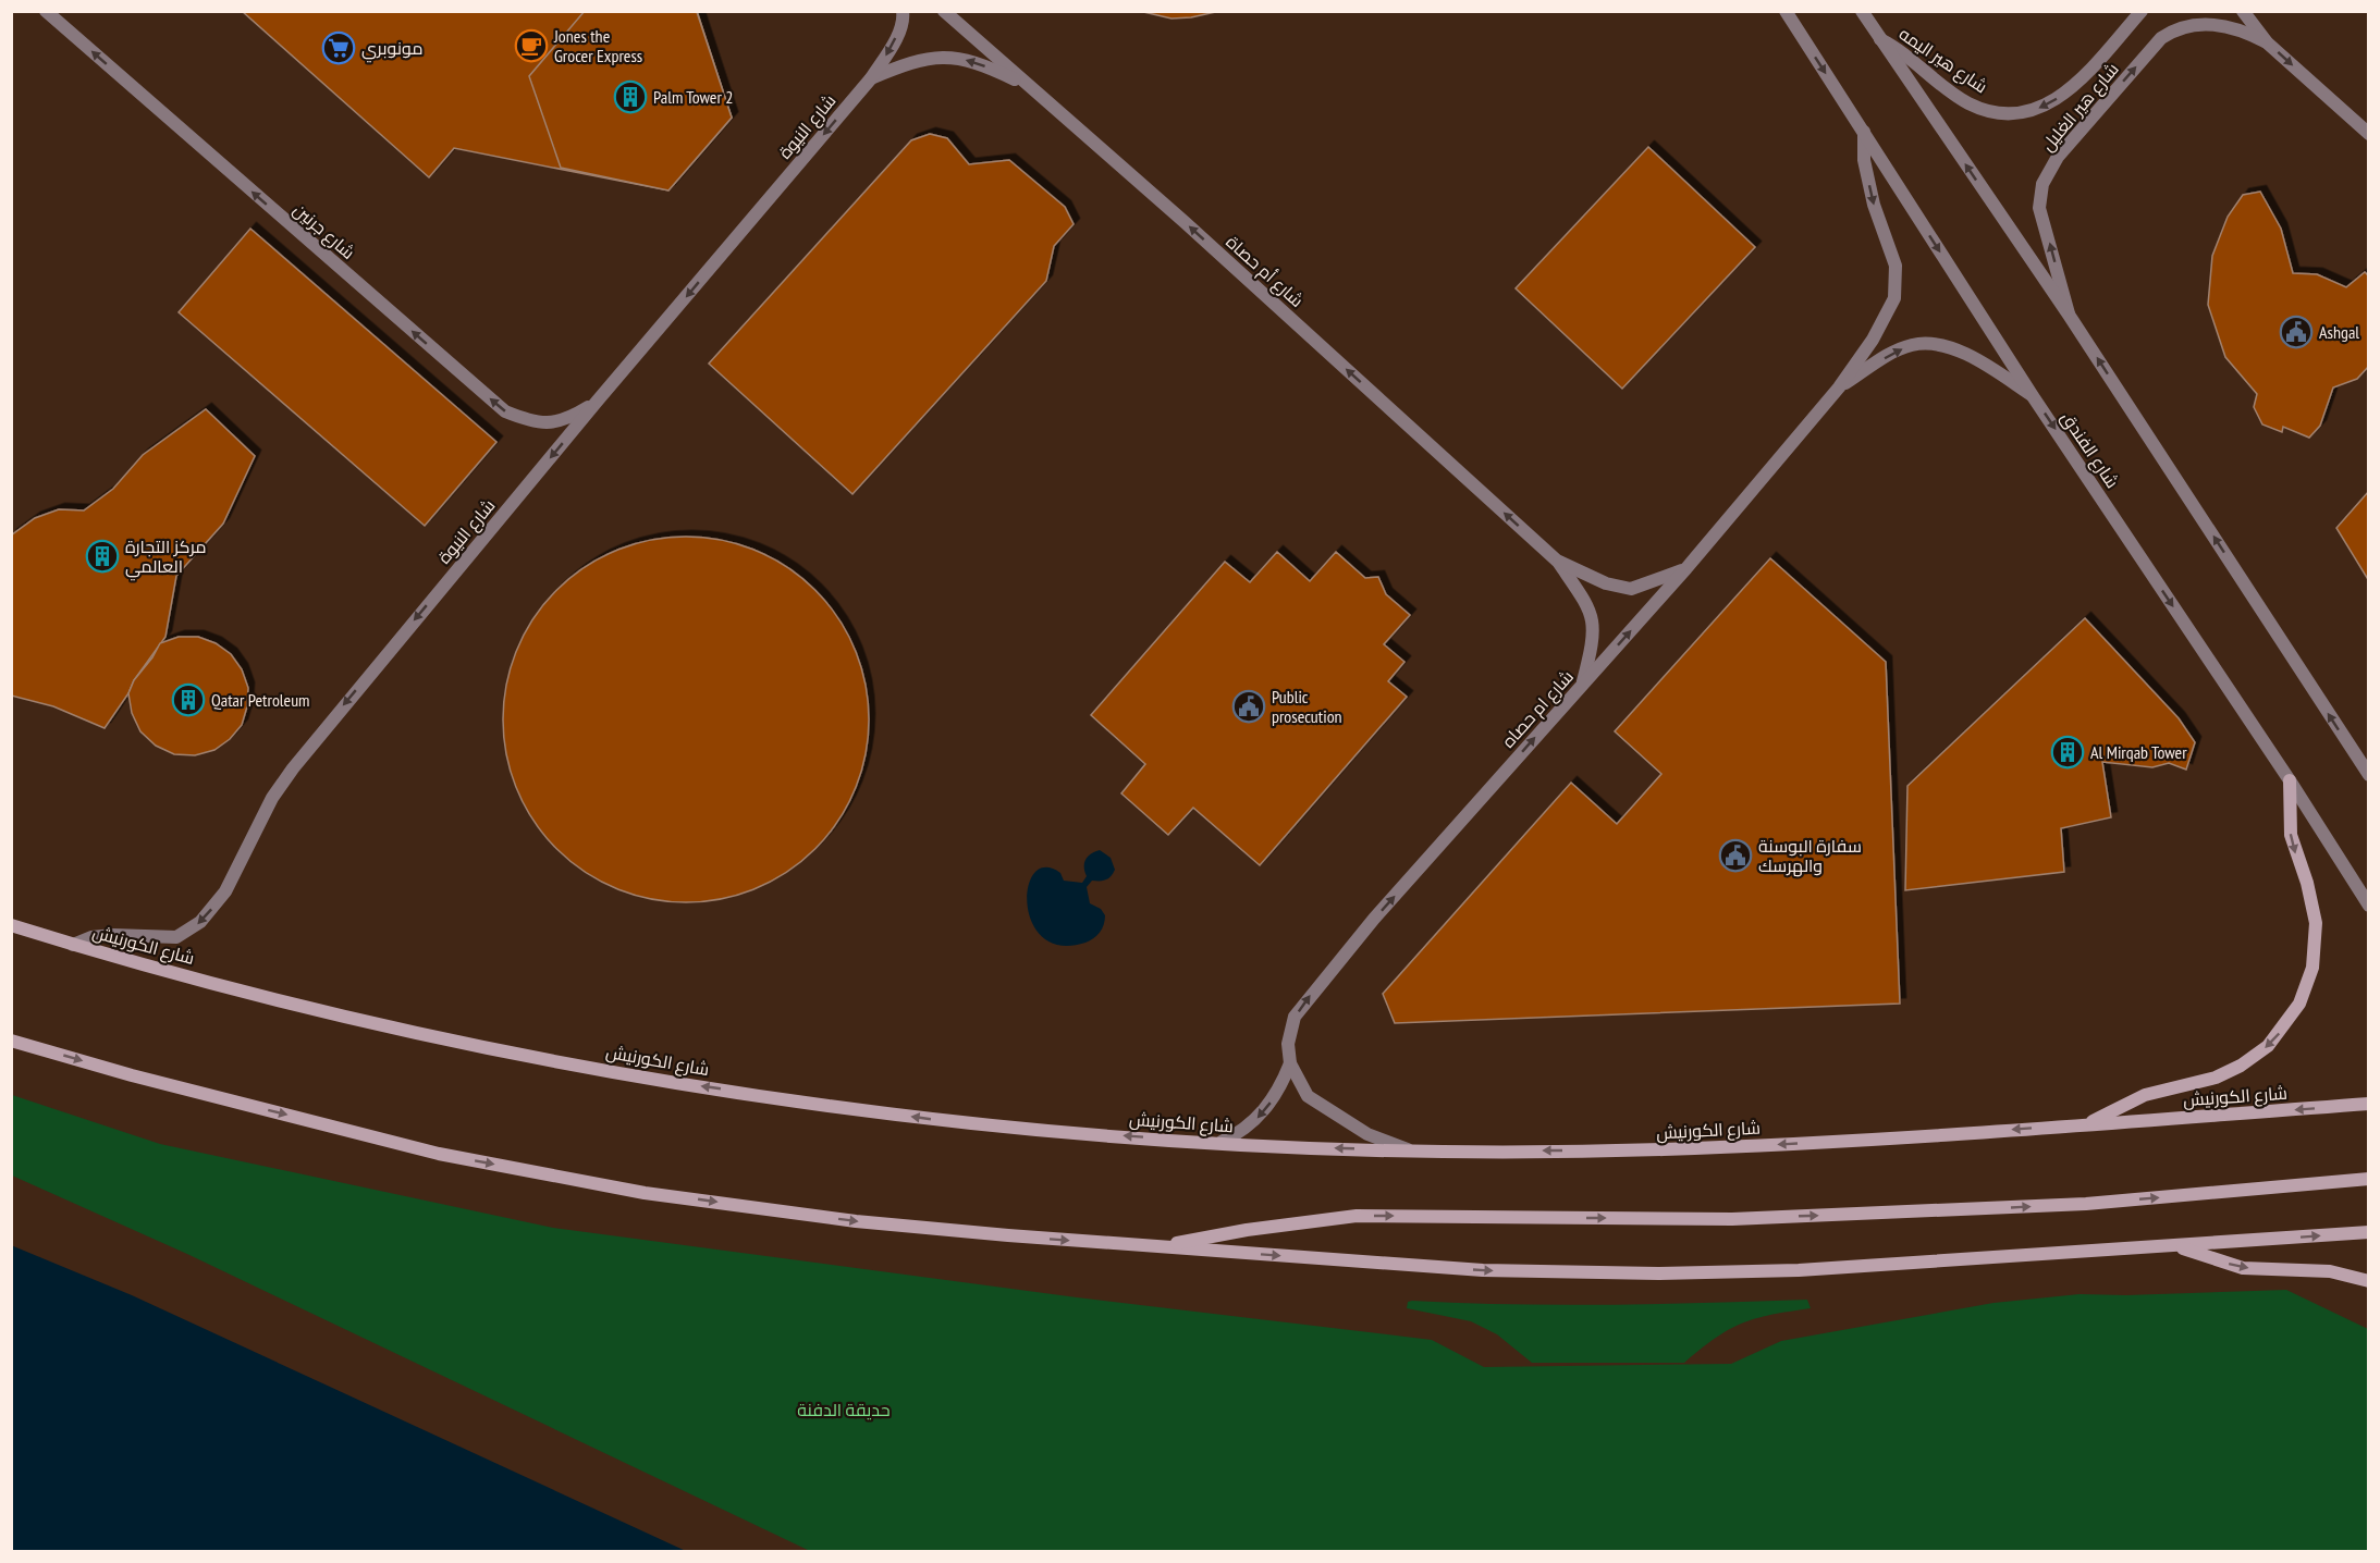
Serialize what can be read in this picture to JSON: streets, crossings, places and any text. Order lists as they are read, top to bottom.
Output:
{
  "streets": {
    "main road": ["شارع الكورنيش"],
    "street": [
      "شارع هير اليمه",
      "شارع هير الغليل",
      "شارع النيوة",
      "شارع جرنين",
      "شارع أم حصاة",
      "شارع الفندق",
      "شارع ام حصاه"
    ]
  },
  "crossings": [
    ["شارع النيوة", "شارع جرنين"],
    ["شارع النيوة", "شارع أم حصاة"],
    ["شارع النيوة", "شارع الكورنيش"],
    ["شارع أم حصاة", "شارع ام حصاه"],
    ["شارع الفندق", "شارع ام حصاه"],
    ["شارع ام حصاه", "شارع الكورنيش"]
  ],
  "one_way": [
    "شارع هير اليمه",
    "شارع النيوة",
    "شارع جرنين",
    "شارع أم حصاة"
  ],
  "parks": ["حديقة الدفنة"],
  "places": {
    "cafe": ["Jones the Grocer Express"],
    "supermarket": ["مونوبري"],
    "building": [
      "Palm Tower 2",
      "مركز التجارة العالمي",
      "Qatar Petroleum",
      "Al Mirqab Tower"
    ],
    "public building": ["Ashgal", "Public prosecution", "سفارة البوسنة والهرسك"]
  }
}
